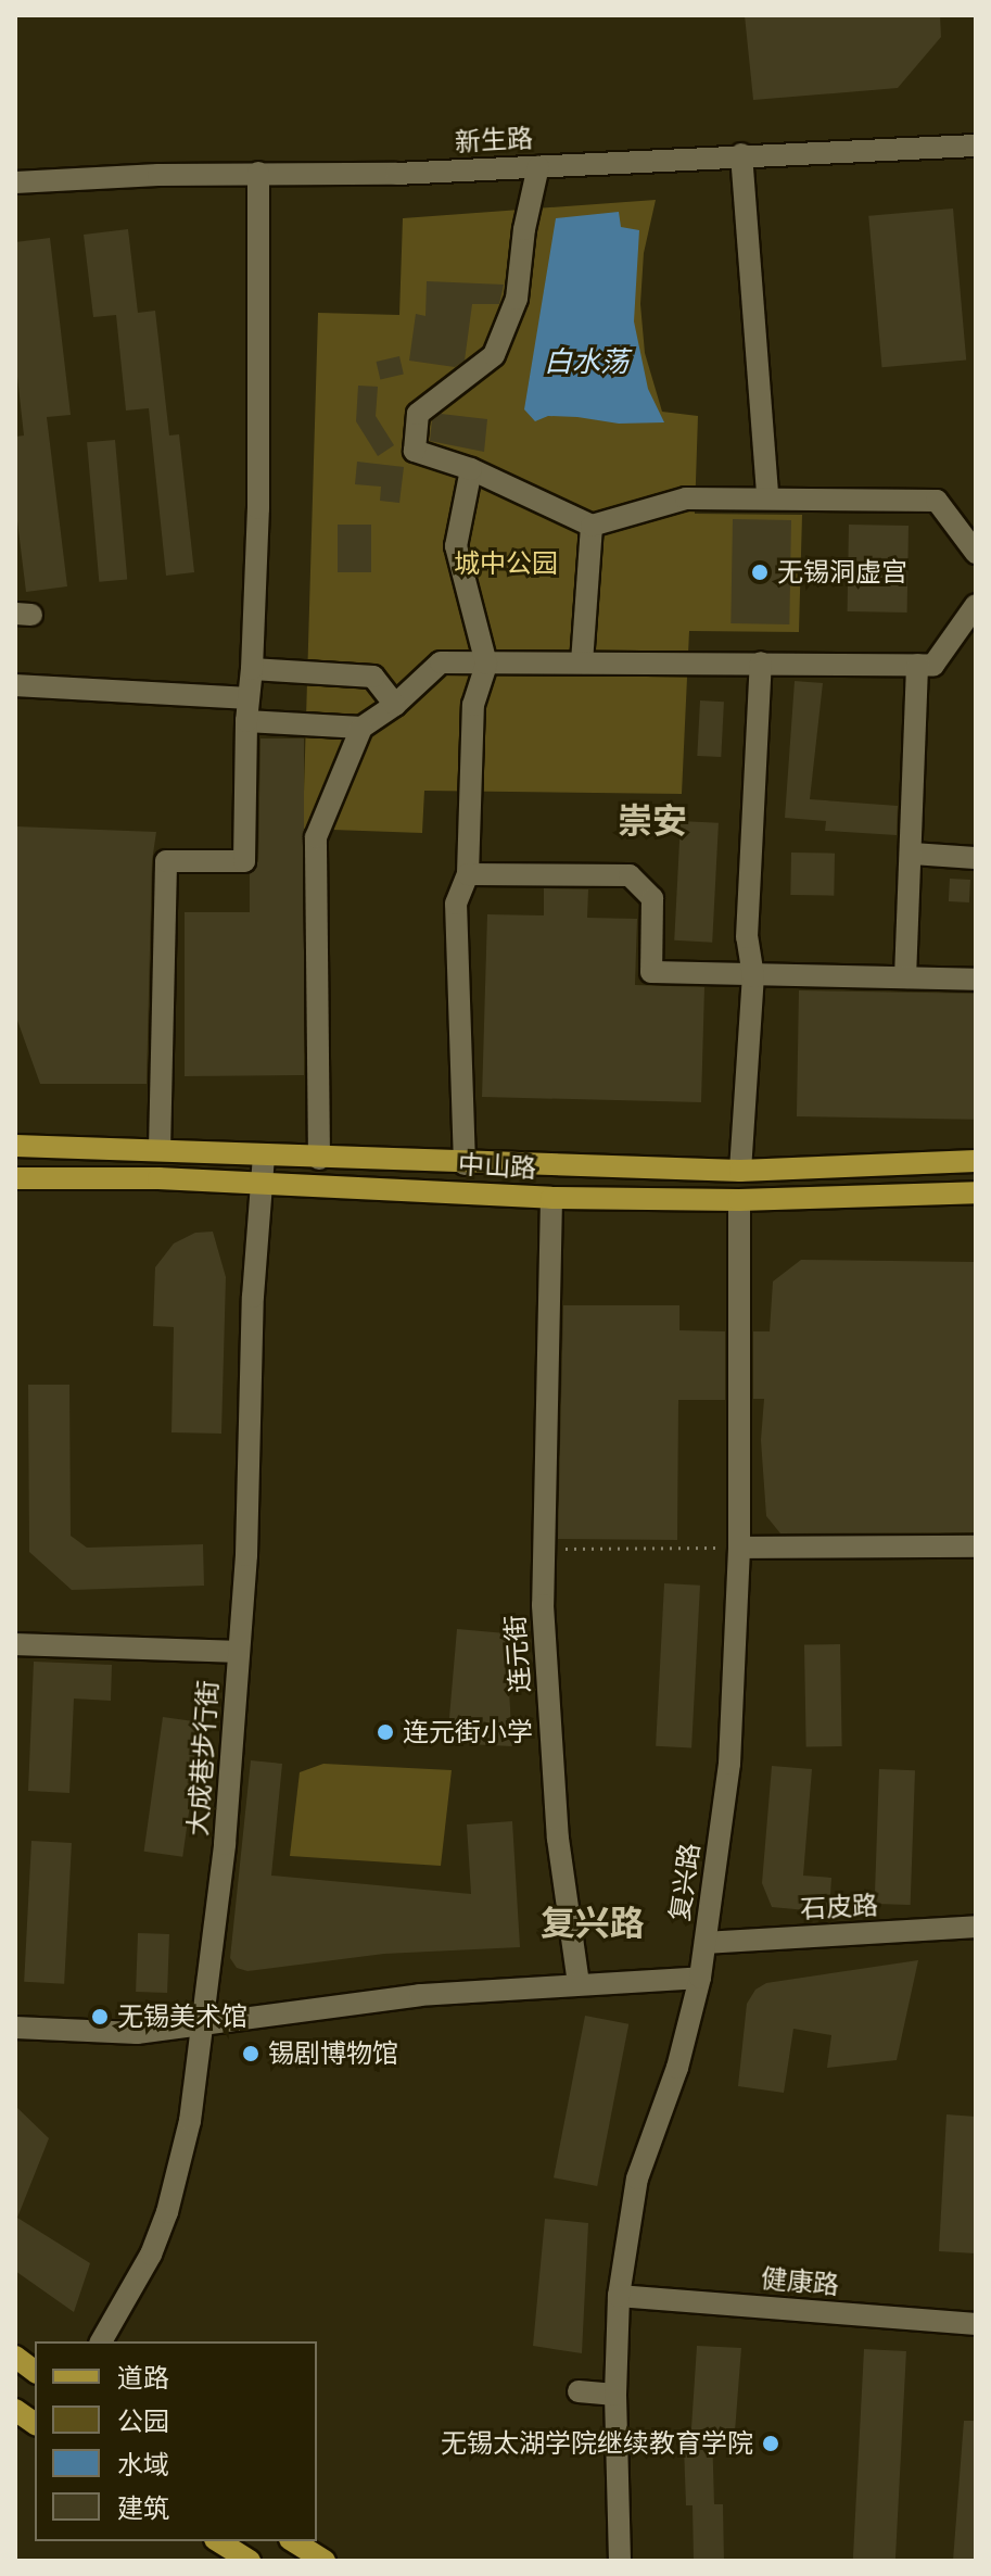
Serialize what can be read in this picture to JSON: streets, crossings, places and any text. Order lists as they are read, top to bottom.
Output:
{
  "streets": {
    "main road": ["中山路"],
    "street": [
      "新生路",
      "连元街",
      "大成巷步行街",
      "复兴路",
      "石皮路",
      "健康路"
    ]
  },
  "crossings": [
    ["中山路", "连元街"],
    ["中山路", "大成巷步行街"],
    ["中山路", "复兴路"],
    ["复兴路", "石皮路"],
    ["复兴路", "健康路"]
  ],
  "districts": ["崇安", "复兴路"],
  "water": ["白水荡"],
  "parks": ["城中公园"],
  "places": [
    "无锡洞虚宫",
    "连元街小学",
    "无锡美术馆",
    "锡剧博物馆",
    "无锡太湖学院继续教育学院"
  ],
  "legend": [
    "道路",
    "公园",
    "水域",
    "建筑"
  ]
}
